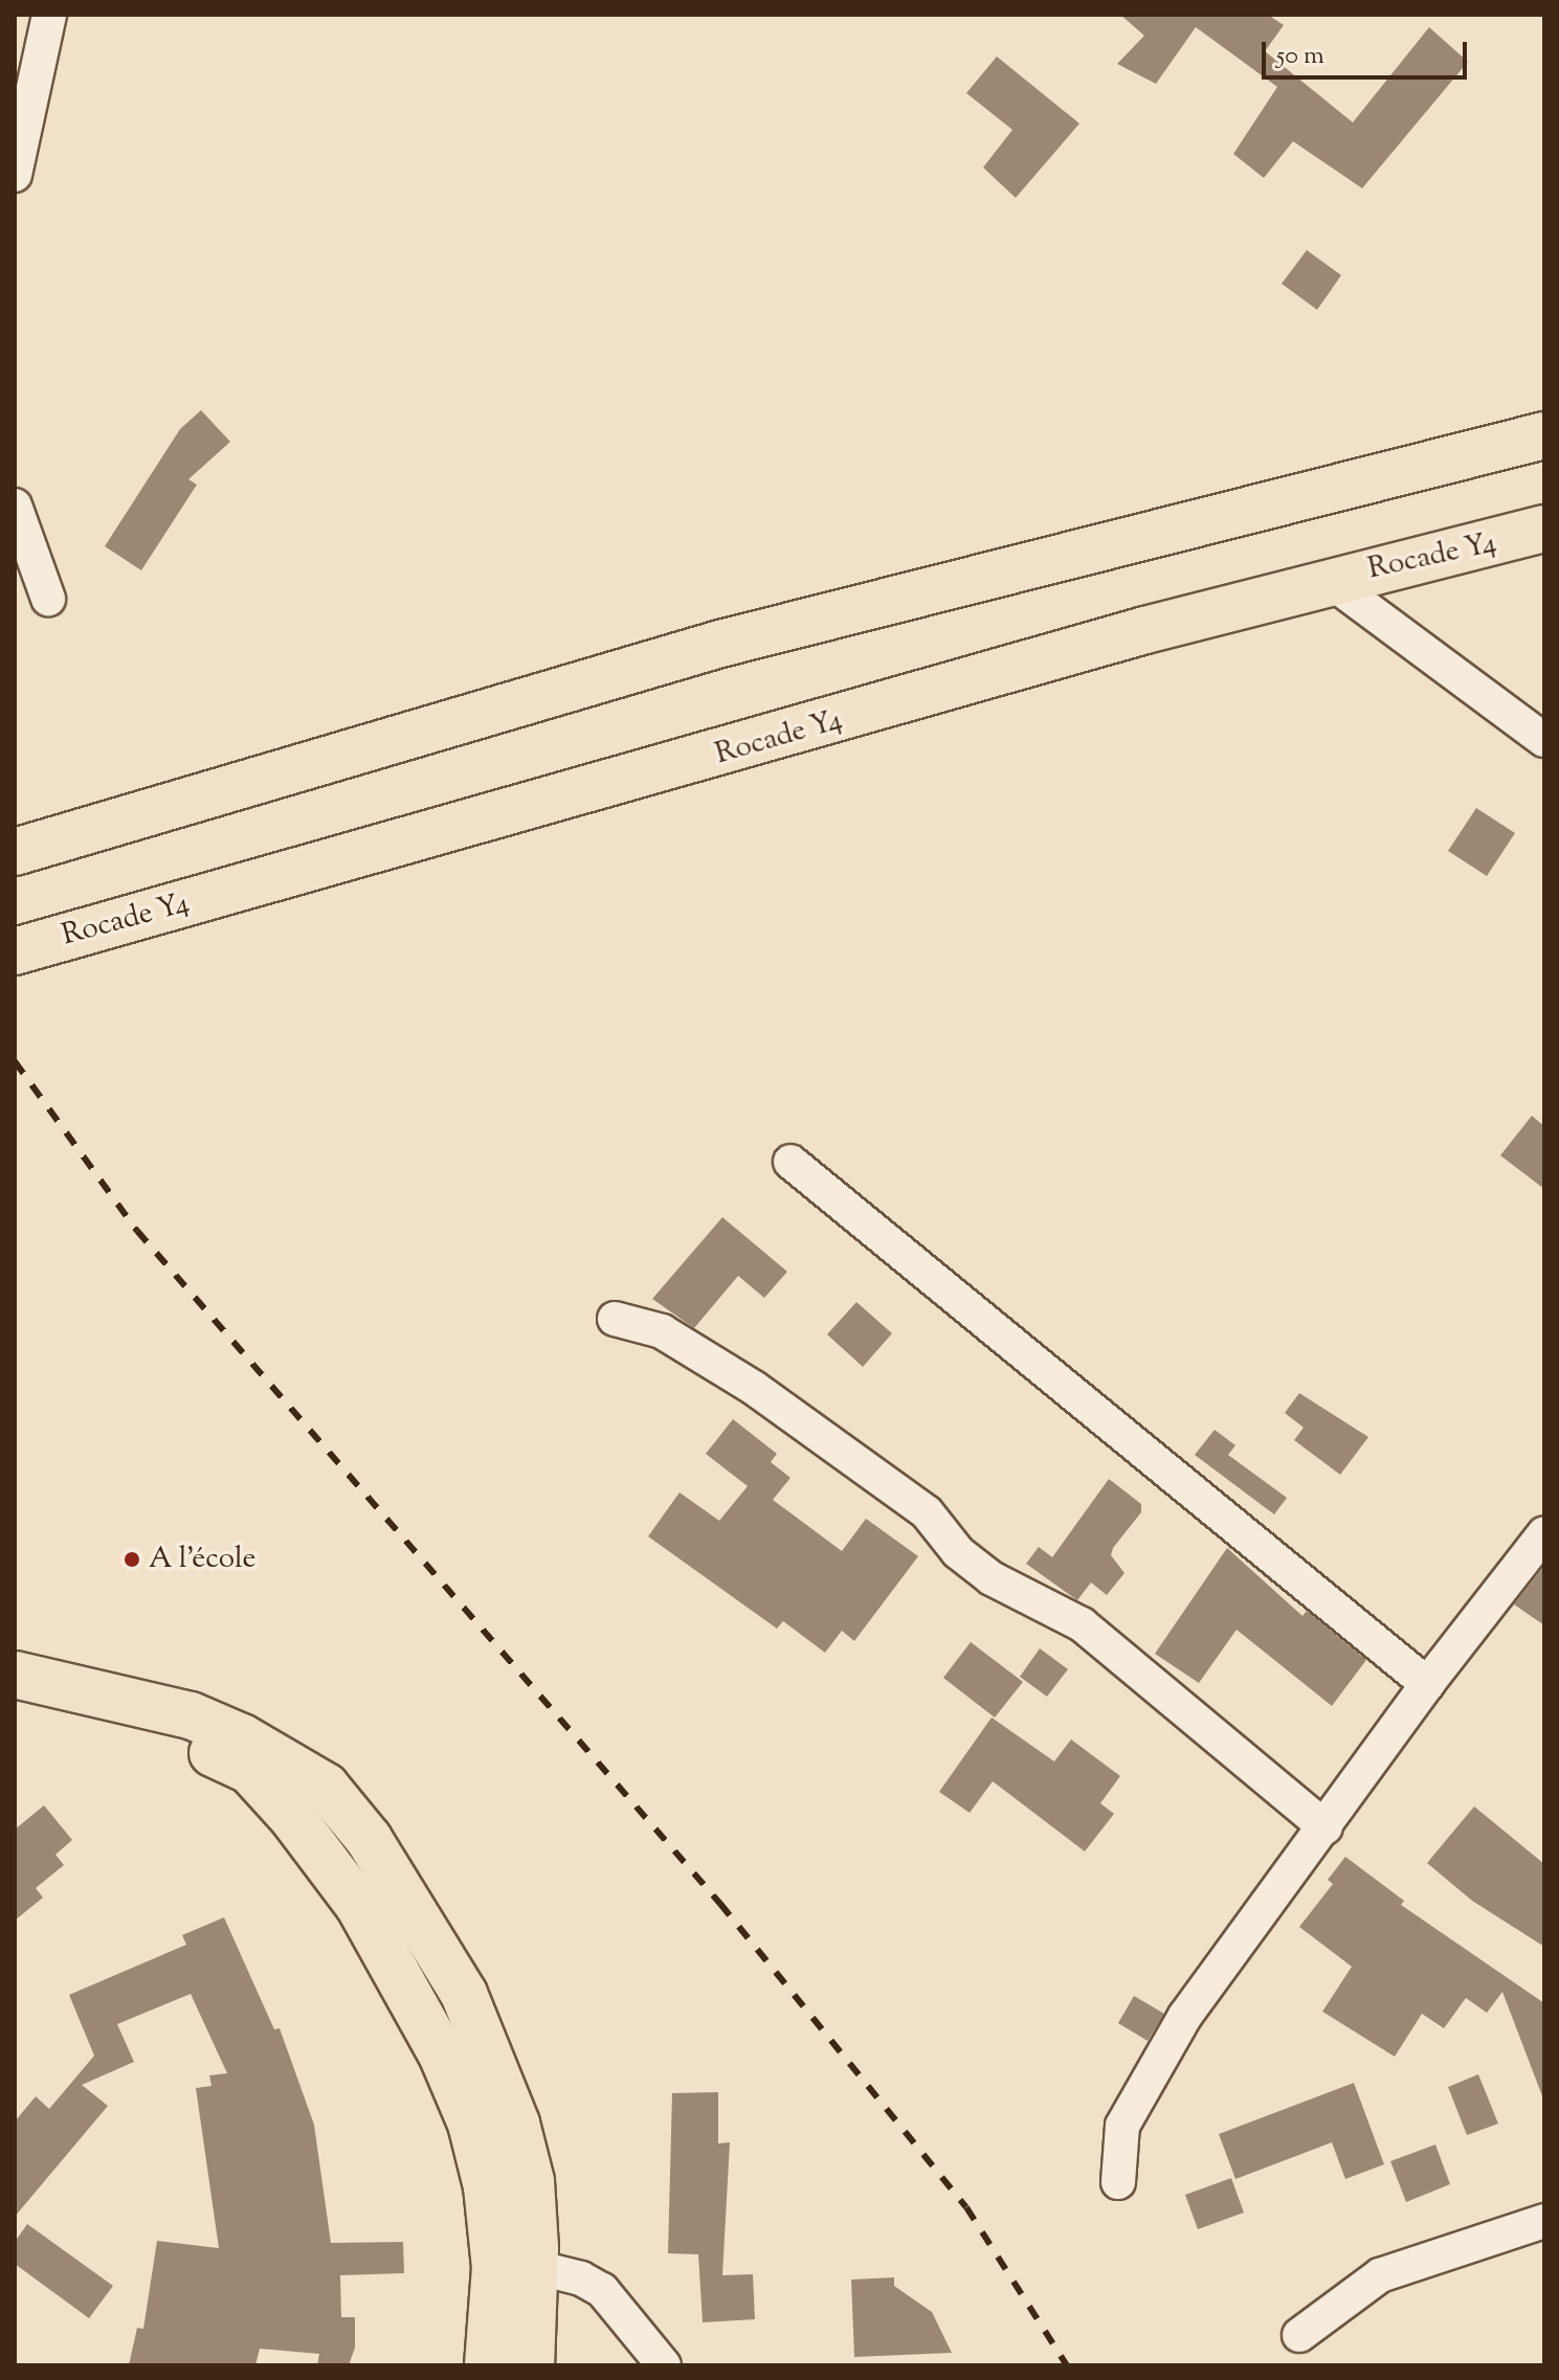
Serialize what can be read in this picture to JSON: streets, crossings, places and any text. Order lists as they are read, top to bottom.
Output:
{
  "streets": {
    "main road": ["Rocade Y4"]
  },
  "places": ["A l'école"],
  "scale_bar": "50 m"
}
